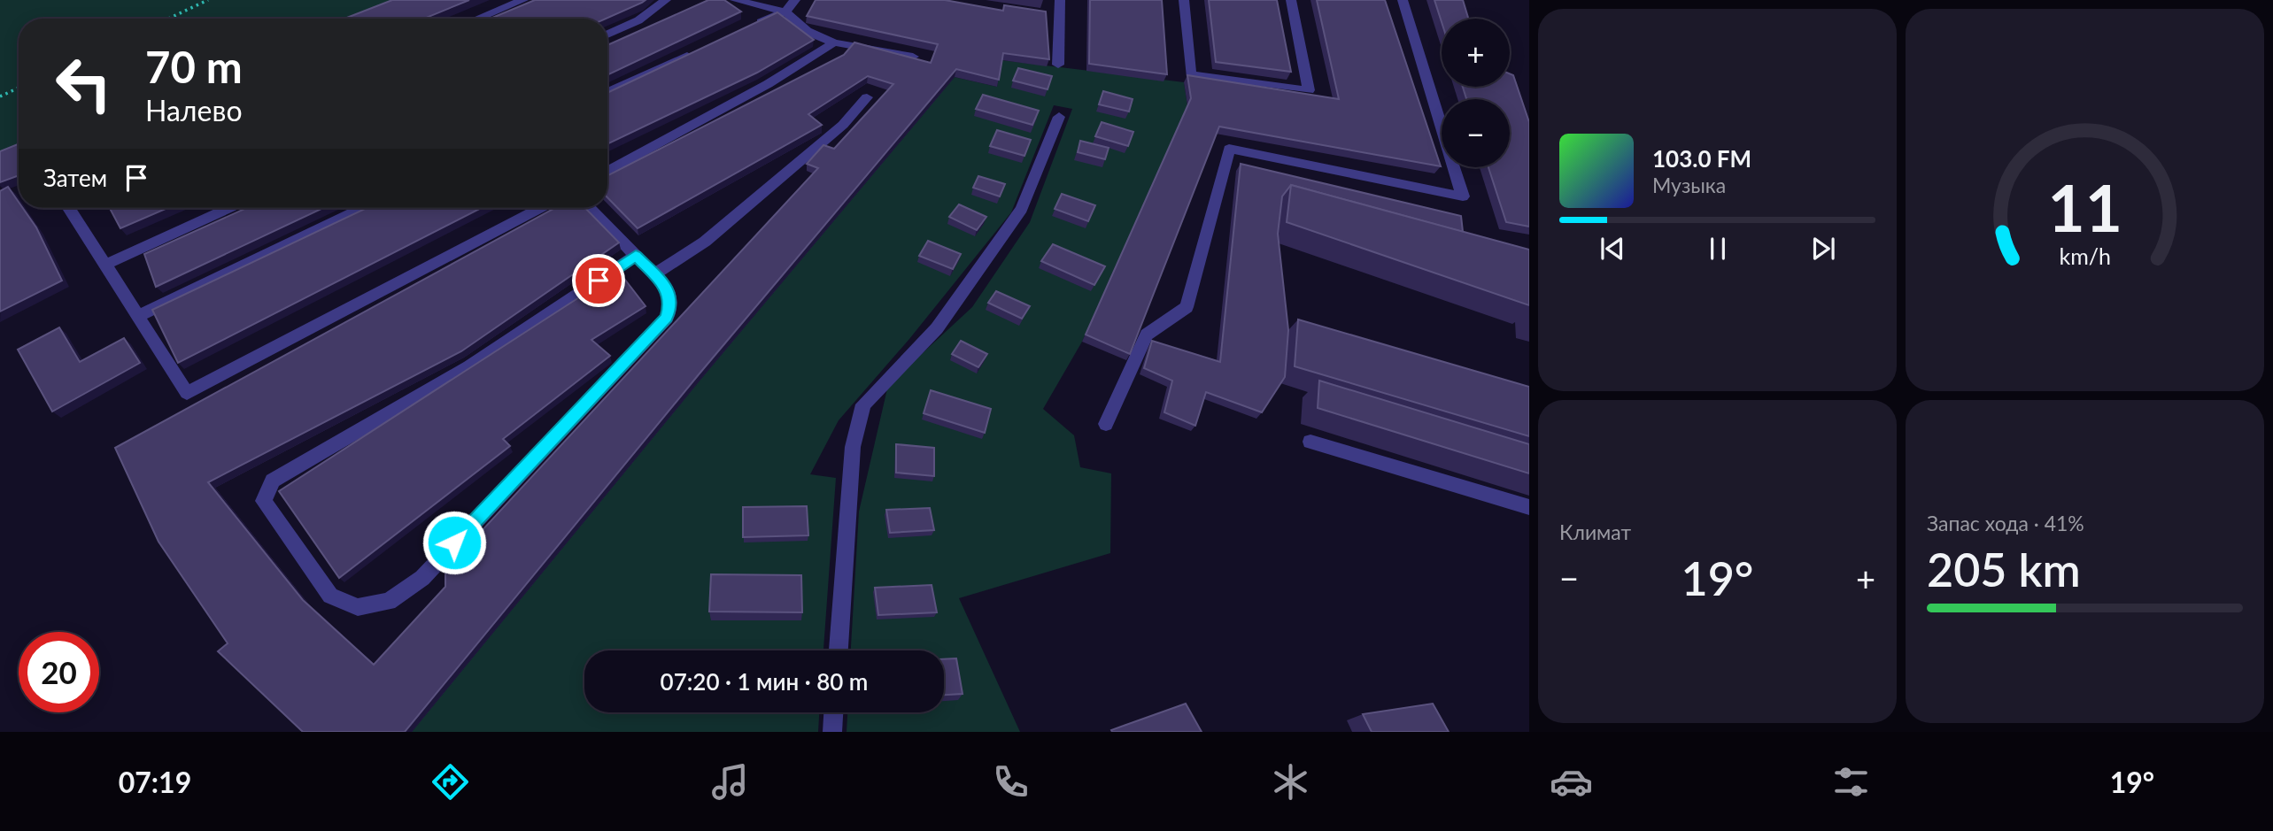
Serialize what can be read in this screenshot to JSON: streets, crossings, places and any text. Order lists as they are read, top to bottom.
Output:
{
  "page": {
    "map_buttons": ["+", "−"],
    "turn": ["70 m", "Налево"],
    "song": ["103.0 FM", "Музыка"],
    "then": "Затем",
    "tile": [
      "Климат",
      ["Запас хода · 41%", "205 km"]
    ],
    "heat": ["−", "19°", "+"],
    "limit": "20",
    "trip": "07:20 · 1 мин · 80 m",
    "tabs": ["07:19", "19°"],
    "gauge": ["11", "km/h"]
  }
}
